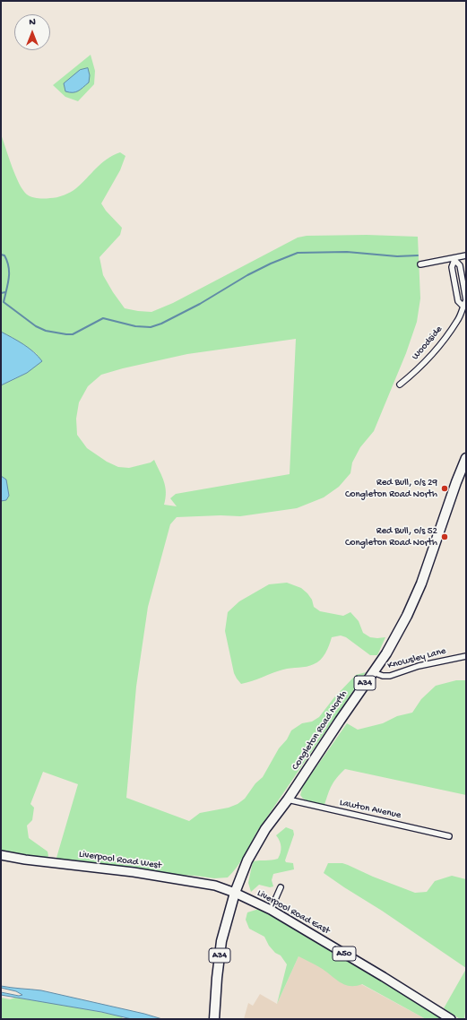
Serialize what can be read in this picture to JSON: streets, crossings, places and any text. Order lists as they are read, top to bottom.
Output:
{
  "streets": {
    "highway": ["A34", "Congleton Road North"],
    "main road": ["Liverpool Road West", "Liverpool Road East", "A50"],
    "street": ["Woodside", "Knowsley Lane", "Lawton Avenue"]
  },
  "crossings": [
    ["Knowsley Lane", "Congleton Road North"],
    ["A34", "Congleton Road North"],
    ["A34", "Liverpool Road West"],
    ["A34", "Liverpool Road East"],
    ["Congleton Road North", "Lawton Avenue"],
    ["Congleton Road North", "Liverpool Road West"],
    ["Congleton Road North", "Liverpool Road East"],
    ["Liverpool Road West", "Liverpool Road East"]
  ],
  "places": ["Red Bull, o/s 29 Congleton Road North", "Red Bull, o/s 52 Congleton Road North"],
  "north": "top"
}
